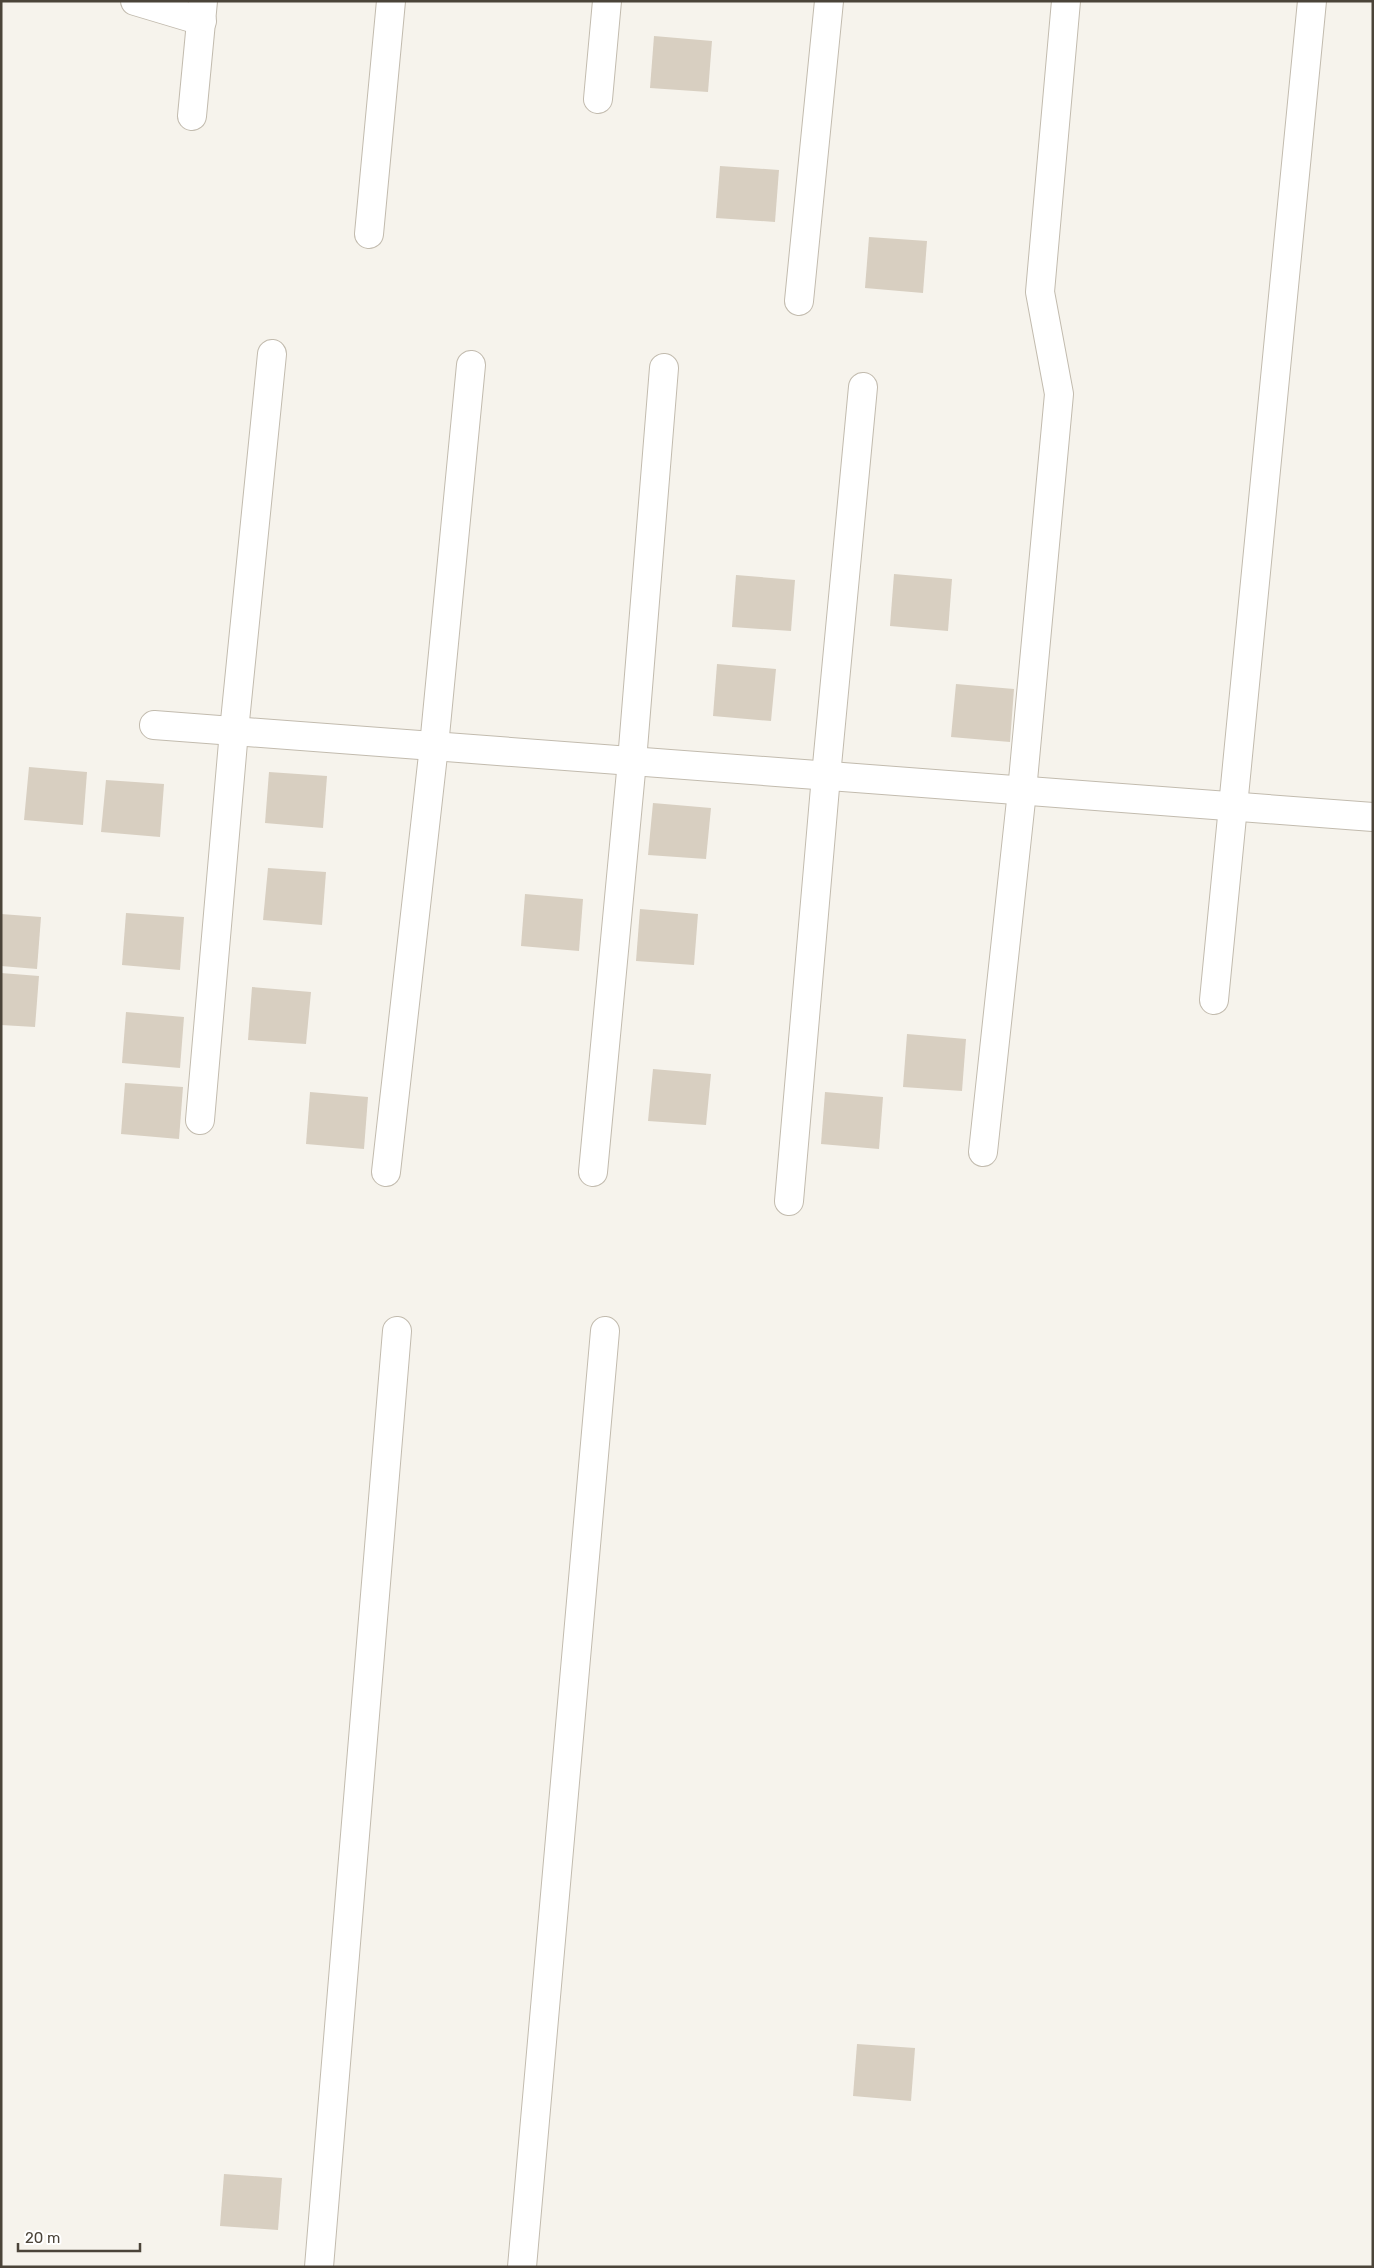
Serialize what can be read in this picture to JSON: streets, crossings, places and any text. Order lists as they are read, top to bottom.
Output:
{
  "scale_bar": "20 m"
}
